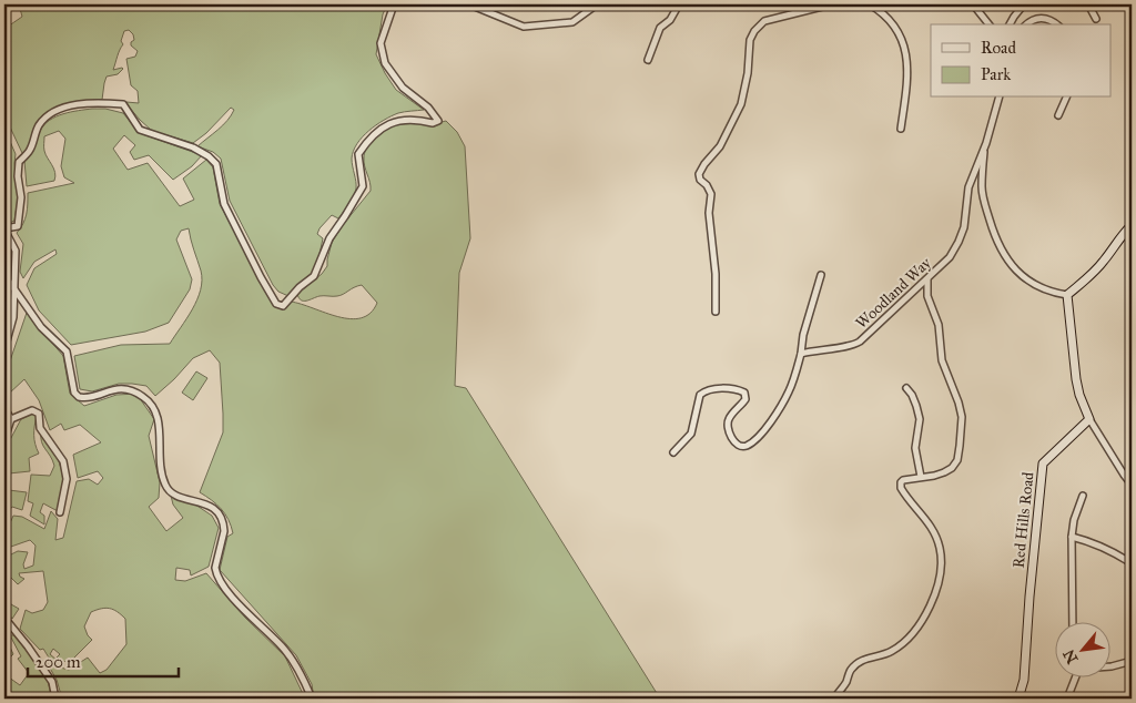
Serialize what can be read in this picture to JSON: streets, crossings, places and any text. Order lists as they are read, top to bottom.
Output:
{
  "streets": {
    "main road": ["Red Hills Road"],
    "street": ["Woodland Way"]
  },
  "legend": ["Road", "Park"],
  "scale_bar": "200 m",
  "north": "bottom left"
}
